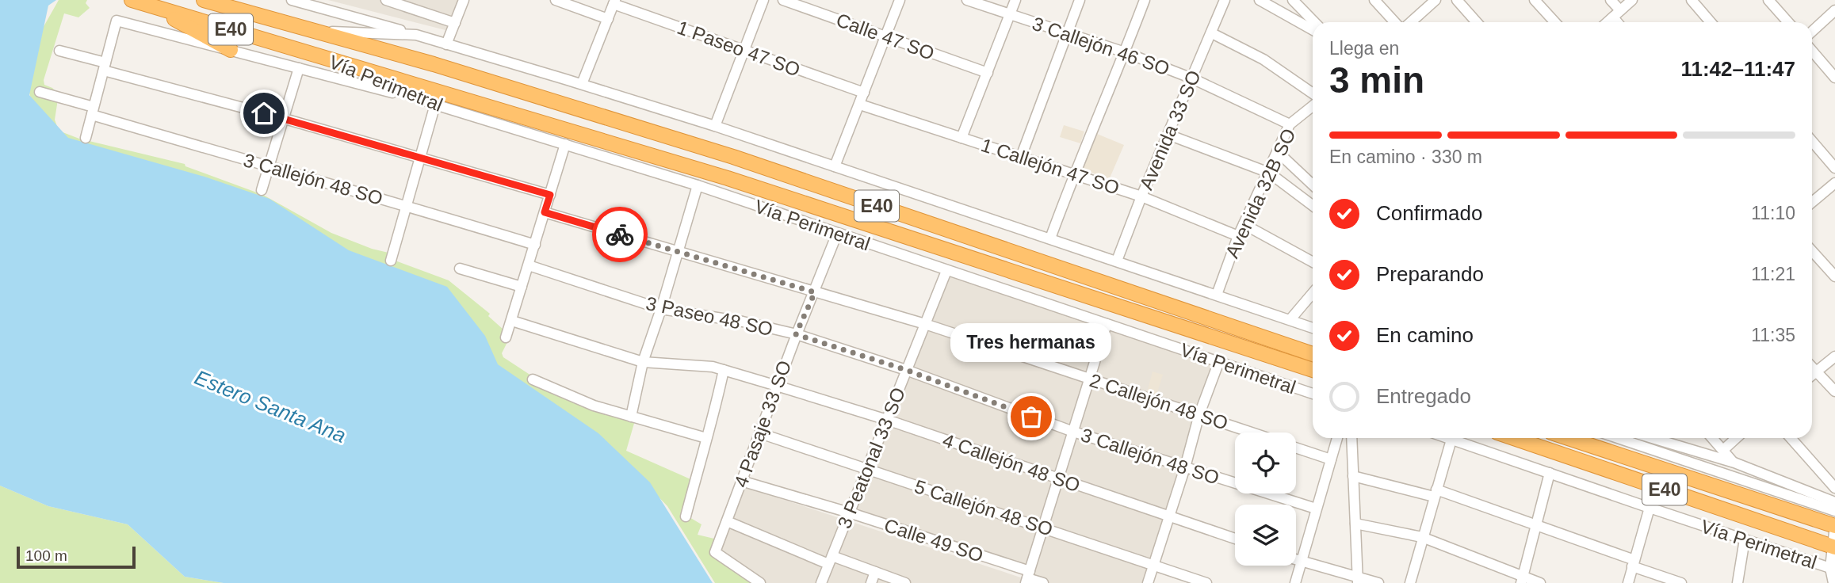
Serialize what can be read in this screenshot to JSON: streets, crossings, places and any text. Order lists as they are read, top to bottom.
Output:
{
  "streets": {
    "highway": ["E40", "Vía Perimetral"],
    "street": [
      "Calle 47 SO",
      "3 Callejón 46 SO",
      "1 Paseo 47 SO",
      "Avenida 33 SO",
      "1 Callejón 47 SO",
      "3 Callejón 48 SO",
      "Avenida 32B SO",
      "3 Paseo 48 SO",
      "2 Callejón 48 SO",
      "4 Pasaje 33 SO",
      "3 Peatonal 33 SO",
      "4 Callejón 48 SO",
      "5 Callejón 48 SO",
      "Calle 49 SO"
    ]
  },
  "crossings": [
    ["3 Callejón 46 SO", "Avenida 33 SO"],
    ["3 Callejón 46 SO", "Avenida 32B SO"],
    ["Vía Perimetral", "Avenida 33 SO"],
    ["Vía Perimetral", "Avenida 32B SO"],
    ["Vía Perimetral", "4 Pasaje 33 SO"],
    ["Vía Perimetral", "3 Peatonal 33 SO"],
    ["Avenida 33 SO", "1 Callejón 47 SO"],
    ["1 Callejón 47 SO", "Avenida 32B SO"],
    ["3 Callejón 48 SO", "3 Paseo 48 SO"],
    ["3 Callejón 48 SO", "4 Pasaje 33 SO"],
    ["3 Callejón 48 SO", "3 Peatonal 33 SO"],
    ["3 Paseo 48 SO", "4 Pasaje 33 SO"],
    ["2 Callejón 48 SO", "4 Pasaje 33 SO"],
    ["2 Callejón 48 SO", "3 Peatonal 33 SO"],
    ["4 Pasaje 33 SO", "4 Callejón 48 SO"],
    ["4 Pasaje 33 SO", "5 Callejón 48 SO"],
    ["4 Pasaje 33 SO", "Calle 49 SO"],
    ["3 Peatonal 33 SO", "4 Callejón 48 SO"],
    ["3 Peatonal 33 SO", "5 Callejón 48 SO"],
    ["3 Peatonal 33 SO", "Calle 49 SO"]
  ],
  "water": ["Estero Santa Ana"],
  "places": ["Tres hermanas"],
  "scale_bar": "100 m",
  "page": {
    "heading": ["3 min", "Llega en", "11:42–11:47"],
    "bar": "En camino · 330 m",
    "list": [
      ["Confirmado", "11:10"],
      ["Preparando", "11:21"],
      ["En camino", "11:35"],
      "Entregado"
    ],
    "bubble": "Tres hermanas",
    "scale": "100 m"
  }
}
